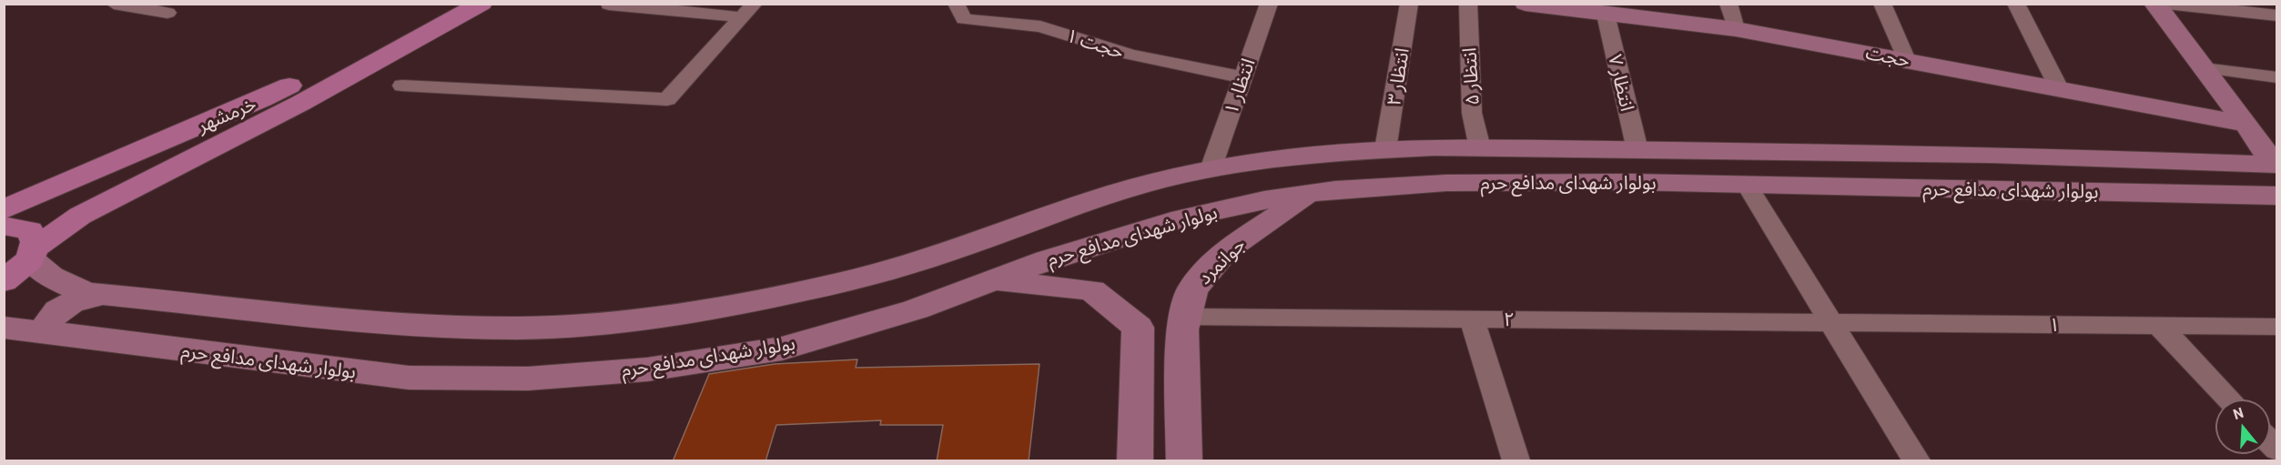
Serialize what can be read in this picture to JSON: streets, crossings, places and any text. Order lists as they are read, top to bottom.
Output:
{
  "streets": {
    "main road": [
      "حجت",
      "خرمشهر",
      "بولوار شهدای مدافع حرم",
      "جوانمرد"
    ],
    "street": [
      "حجت ۱",
      "انتظار ۳",
      "انتظار ۵",
      "انتظار ۷",
      "انتظار ۱",
      "۲",
      "۱"
    ]
  },
  "crossings": [
    ["حجت ۱", "انتظار ۱"],
    ["حجت", "انتظار ۷"],
    ["انتظار ۳", "بولوار شهدای مدافع حرم"],
    ["انتظار ۵", "بولوار شهدای مدافع حرم"],
    ["انتظار ۷", "بولوار شهدای مدافع حرم"],
    ["انتظار ۱", "بولوار شهدای مدافع حرم"],
    ["بولوار شهدای مدافع حرم", "جوانمرد"],
    ["جوانمرد", "۲"],
    ["۲", "۱"]
  ],
  "north": "top"
}
